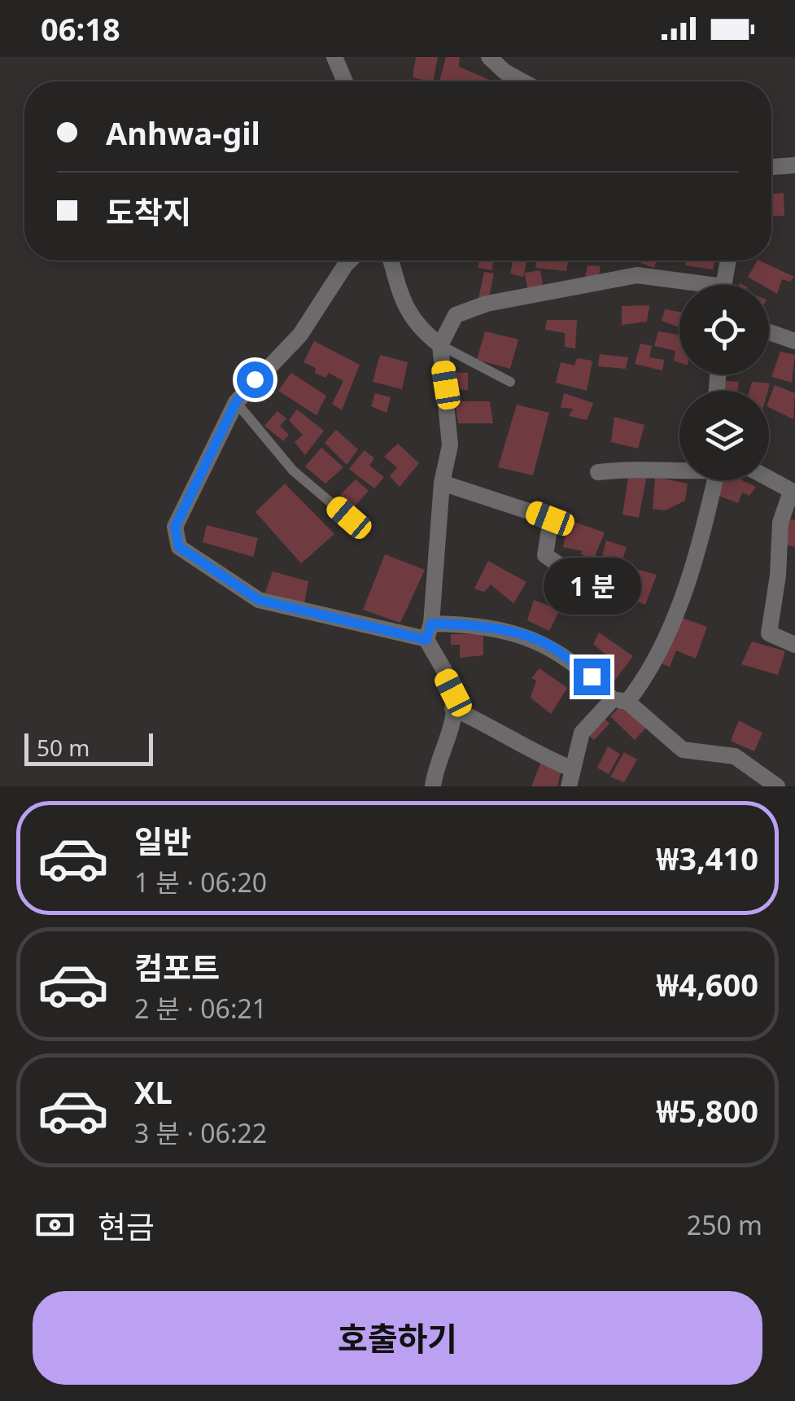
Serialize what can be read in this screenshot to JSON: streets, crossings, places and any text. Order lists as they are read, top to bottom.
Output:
{
  "scale_bar": "50 m",
  "page": {
    "status": "06:18",
    "banner": ["Anhwa-gil", "도착지"],
    "bubble": "1 분",
    "scale": "50 m",
    "list": [
      {
        "name": "일반",
        "note": "1 분 · 06:20",
        "value": "₩3,410"
      },
      {
        "name": "컴포트",
        "note": "2 분 · 06:21",
        "value": "₩4,600"
      },
      {
        "name": "XL",
        "note": "3 분 · 06:22",
        "value": "₩5,800"
      }
    ],
    "pay": ["현금", "250 m"],
    "buttons": "호출하기"
  }
}
